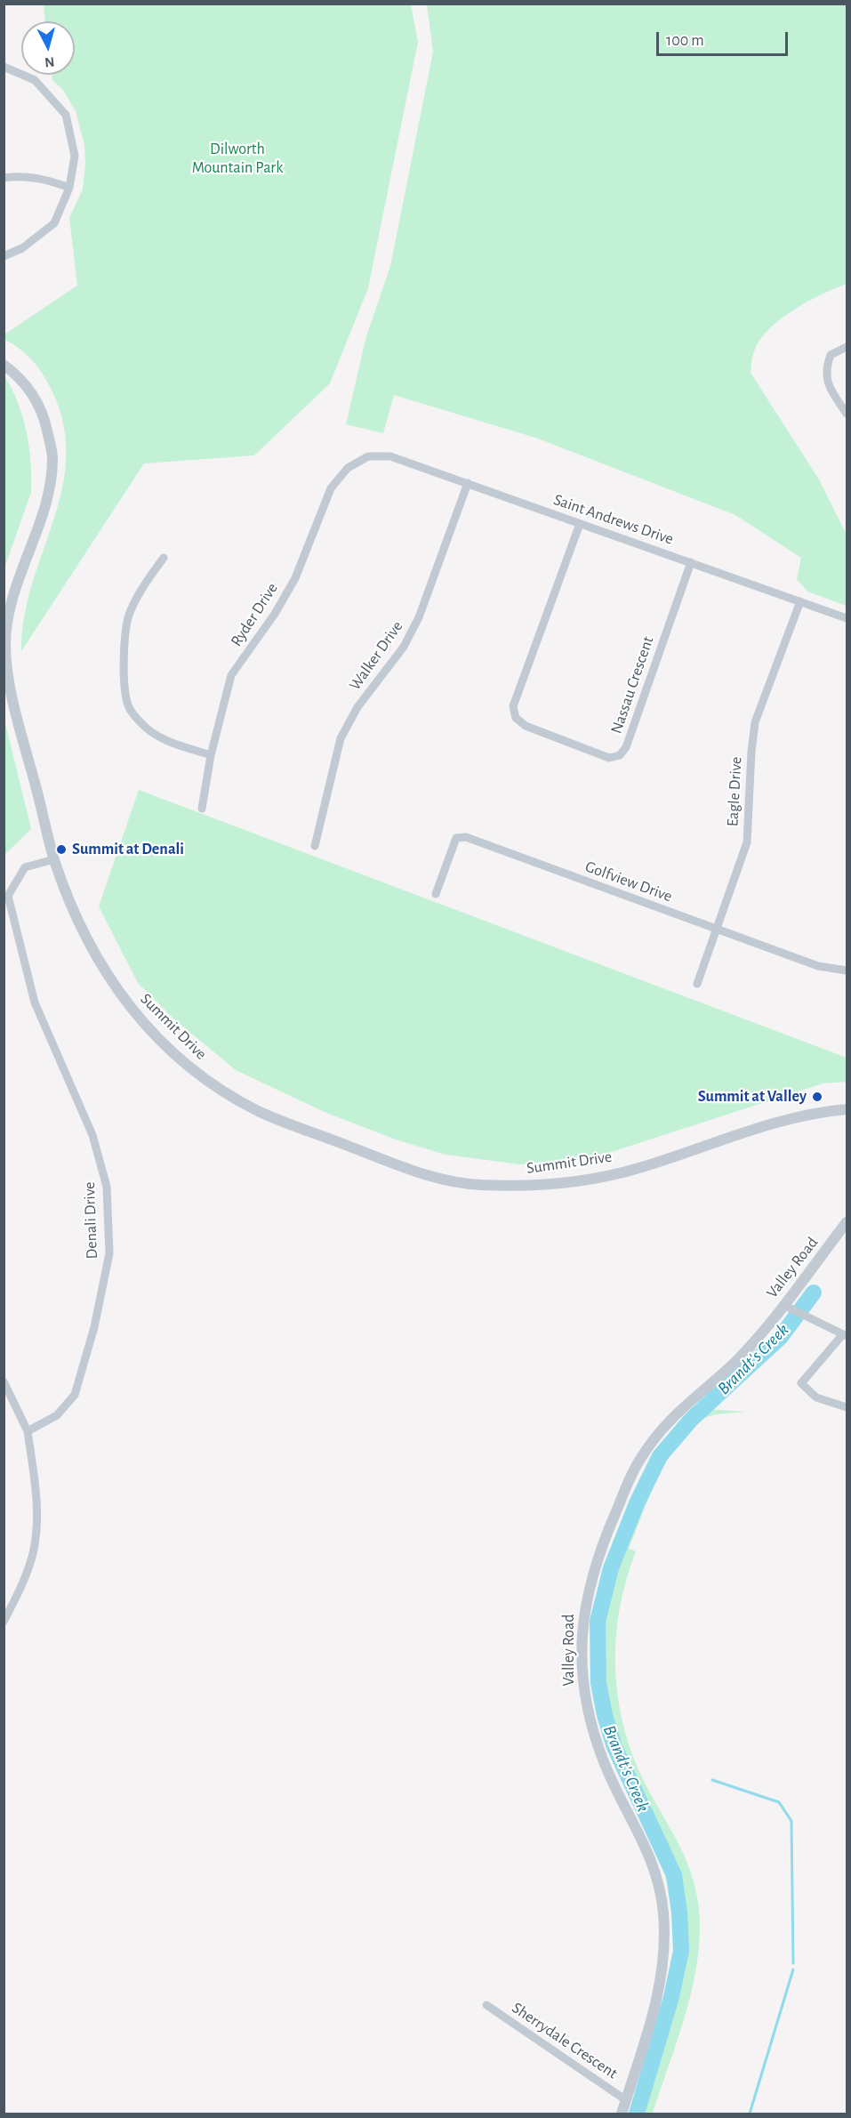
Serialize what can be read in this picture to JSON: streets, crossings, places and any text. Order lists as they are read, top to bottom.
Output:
{
  "streets": {
    "street": [
      "Saint Andrews Drive",
      "Ryder Drive",
      "Walker Drive",
      "Nassau Crescent",
      "Eagle Drive",
      "Golfview Drive",
      "Summit Drive",
      "Denali Drive",
      "Valley Road",
      "Sherrydale Crescent"
    ]
  },
  "crossings": [
    ["Saint Andrews Drive", "Ryder Drive"],
    ["Saint Andrews Drive", "Walker Drive"],
    ["Saint Andrews Drive", "Nassau Crescent"],
    ["Saint Andrews Drive", "Eagle Drive"],
    ["Eagle Drive", "Golfview Drive"],
    ["Summit Drive", "Denali Drive"],
    ["Valley Road", "Sherrydale Crescent"]
  ],
  "water": ["Brandt's Creek"],
  "parks": ["Dilworth Mountain Park"],
  "places": ["Summit at Denali", "Summit at Valley"],
  "scale_bar": "100 m",
  "north": "bottom"
}
